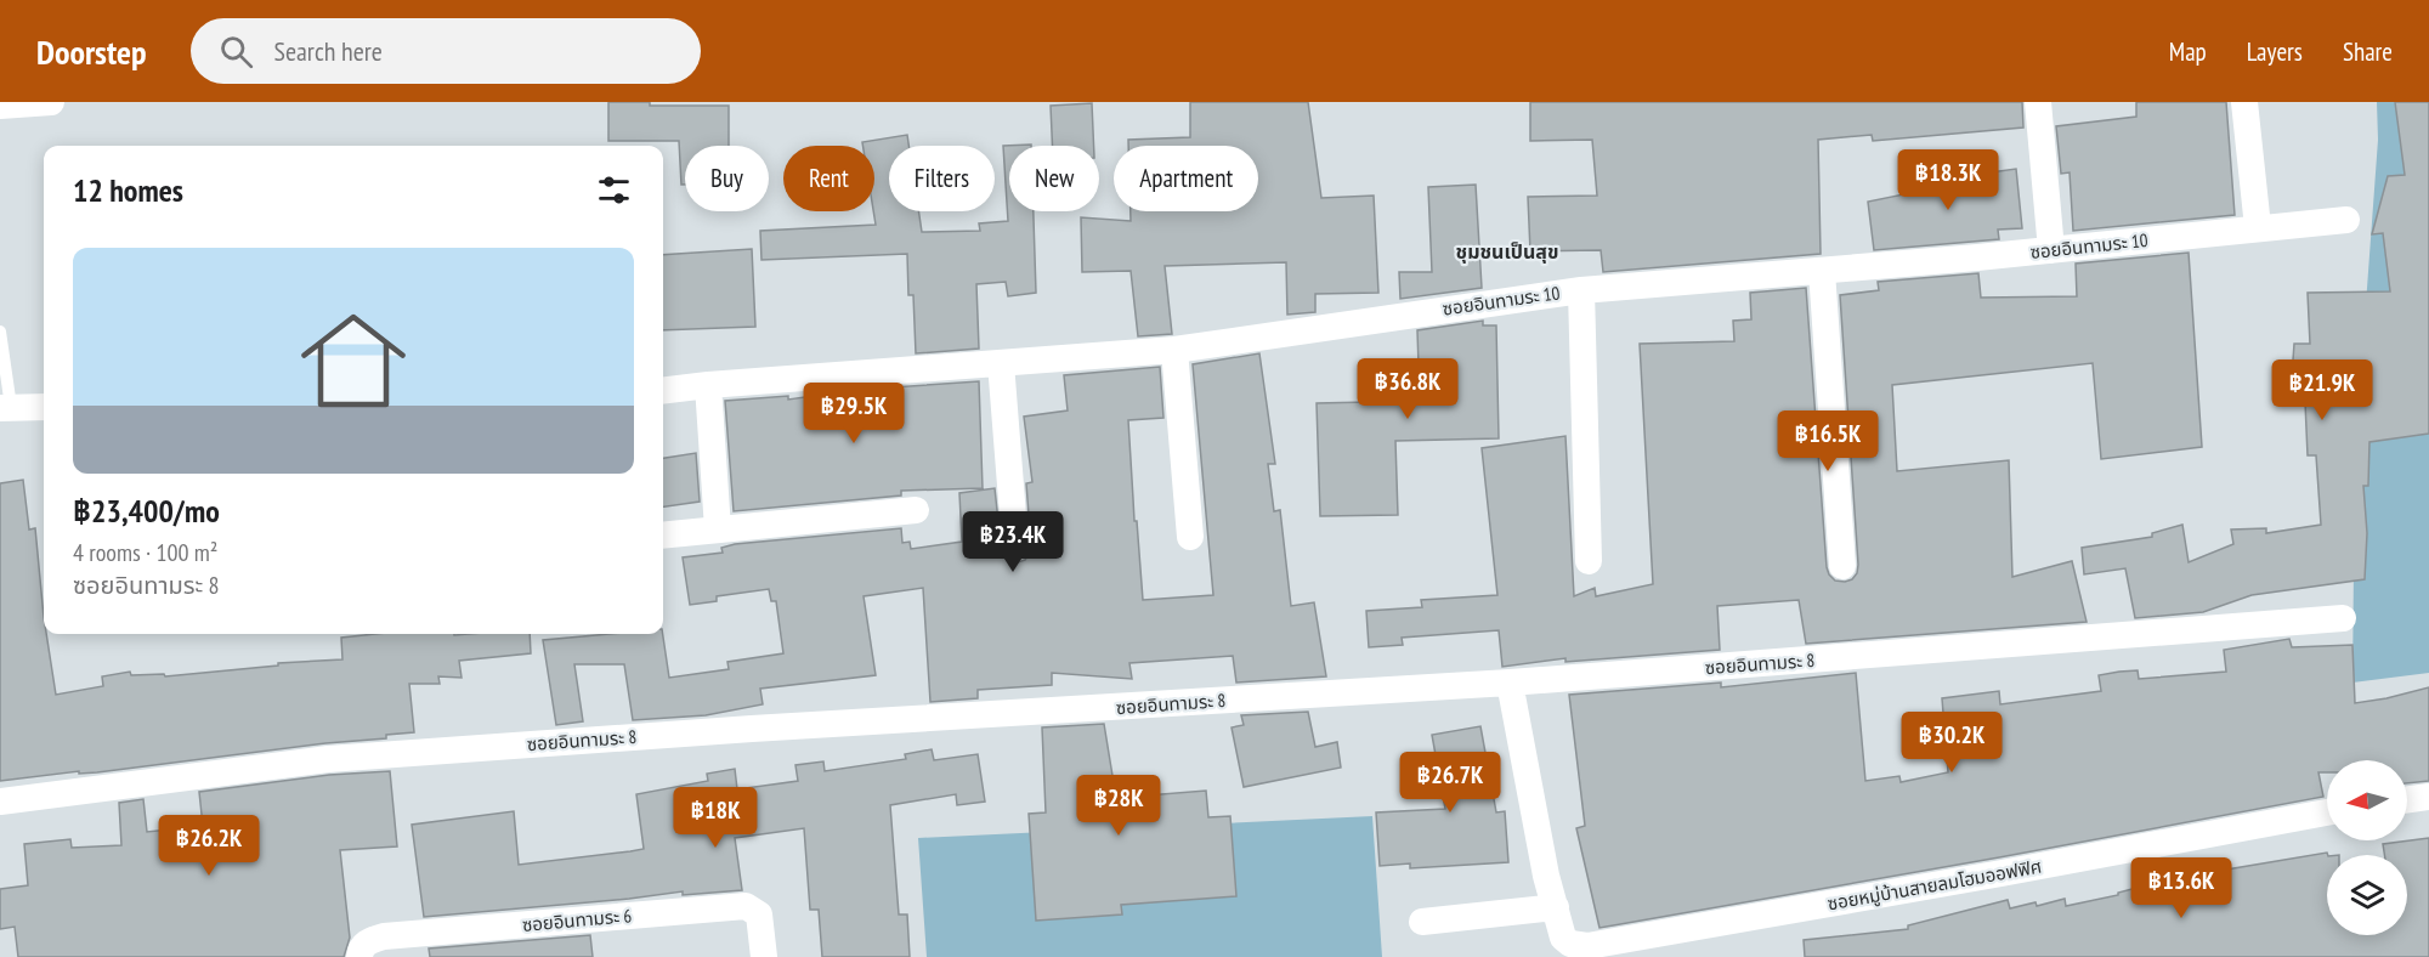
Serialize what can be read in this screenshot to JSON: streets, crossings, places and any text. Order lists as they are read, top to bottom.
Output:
{
  "streets": {
    "street": [
      "ซอยอินทามระ 10",
      "ซอยอินทามระ 8",
      "ซอยหมู่บ้านสายลมโฮมออฟฟิศ",
      "ซอยอินทามระ 6"
    ]
  },
  "crossings": [
    ["ซอยอินทามระ 8", "ซอยหมู่บ้านสายลมโฮมออฟฟิศ"]
  ],
  "districts": ["ชุมชนเป็นสุข"],
  "north": "left",
  "page": {
    "header": "Doorstep",
    "search": "Search here",
    "nav": ["Map", "Layers", "Share"],
    "chip": [
      "Buy",
      "Rent",
      "Filters",
      "New",
      "Apartment"
    ],
    "heading": "12 homes",
    "price": [
      "฿18.3K",
      "฿36.8K",
      "฿21.9K",
      "฿29.5K",
      "฿16.5K",
      "฿23.4K",
      "฿30.2K",
      "฿26.7K",
      "฿28K",
      "฿18K",
      "฿26.2K",
      "฿13.6K"
    ],
    "list": [
      {
        "name": "฿23,400/mo",
        "note": "4 rooms · 100 m² · ซอยอินทามระ 8"
      }
    ]
  }
}
